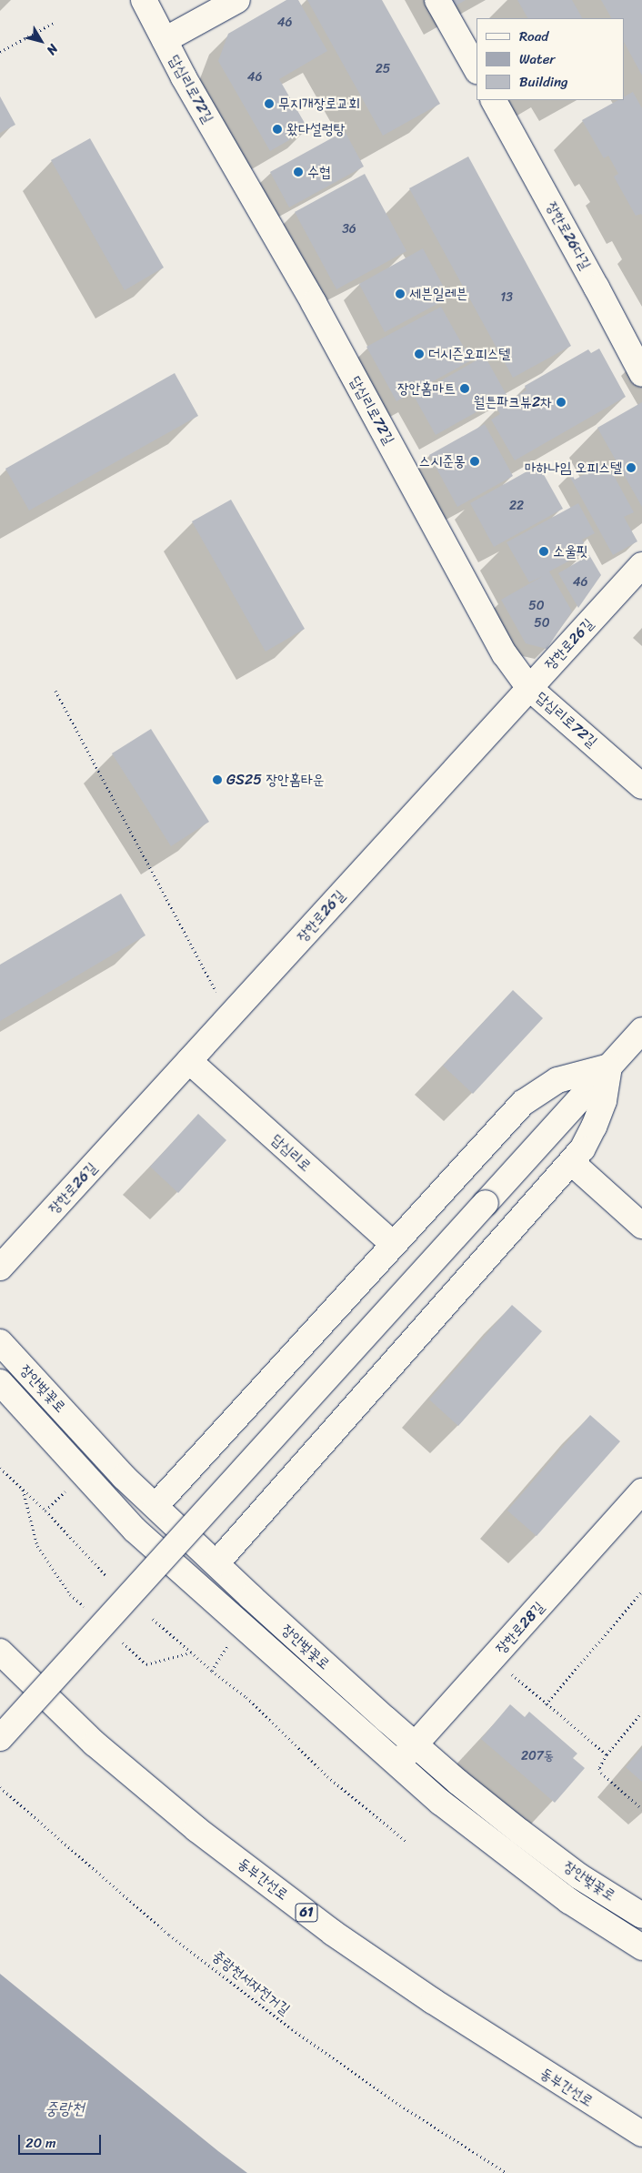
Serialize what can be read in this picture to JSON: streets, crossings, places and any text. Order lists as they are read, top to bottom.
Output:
{
  "streets": {
    "main road": [
      "답십리로72길",
      "장한로26다길",
      "장한로26길",
      "답십리로",
      "장안벚꽃로",
      "장한로28길",
      "동부간선로",
      "61"
    ],
    "path": ["중랑천서자전거길"]
  },
  "crossings": [
    ["답십리로72길", "장한로26길"],
    ["장한로26길", "답십리로"],
    ["장안벚꽃로", "장한로28길"]
  ],
  "water": ["중랑천"],
  "places": [
    "무지개장로교회",
    "왔다설렁탕",
    "수협",
    "세븐일레븐",
    "더시즌오피스텔",
    "장안홈마트",
    "월튼파크뷰2차",
    "스시준몽",
    "마하나임 오피스텔",
    "소울핏",
    "GS25 장안홈타운"
  ],
  "house_numbers": [
    "46",
    "25",
    "46",
    "36",
    "13",
    "22",
    "46",
    "50",
    "50",
    "207동"
  ],
  "legend": ["Road", "Water", "Building"],
  "scale_bar": "20 m",
  "north": "bottom right"
}
